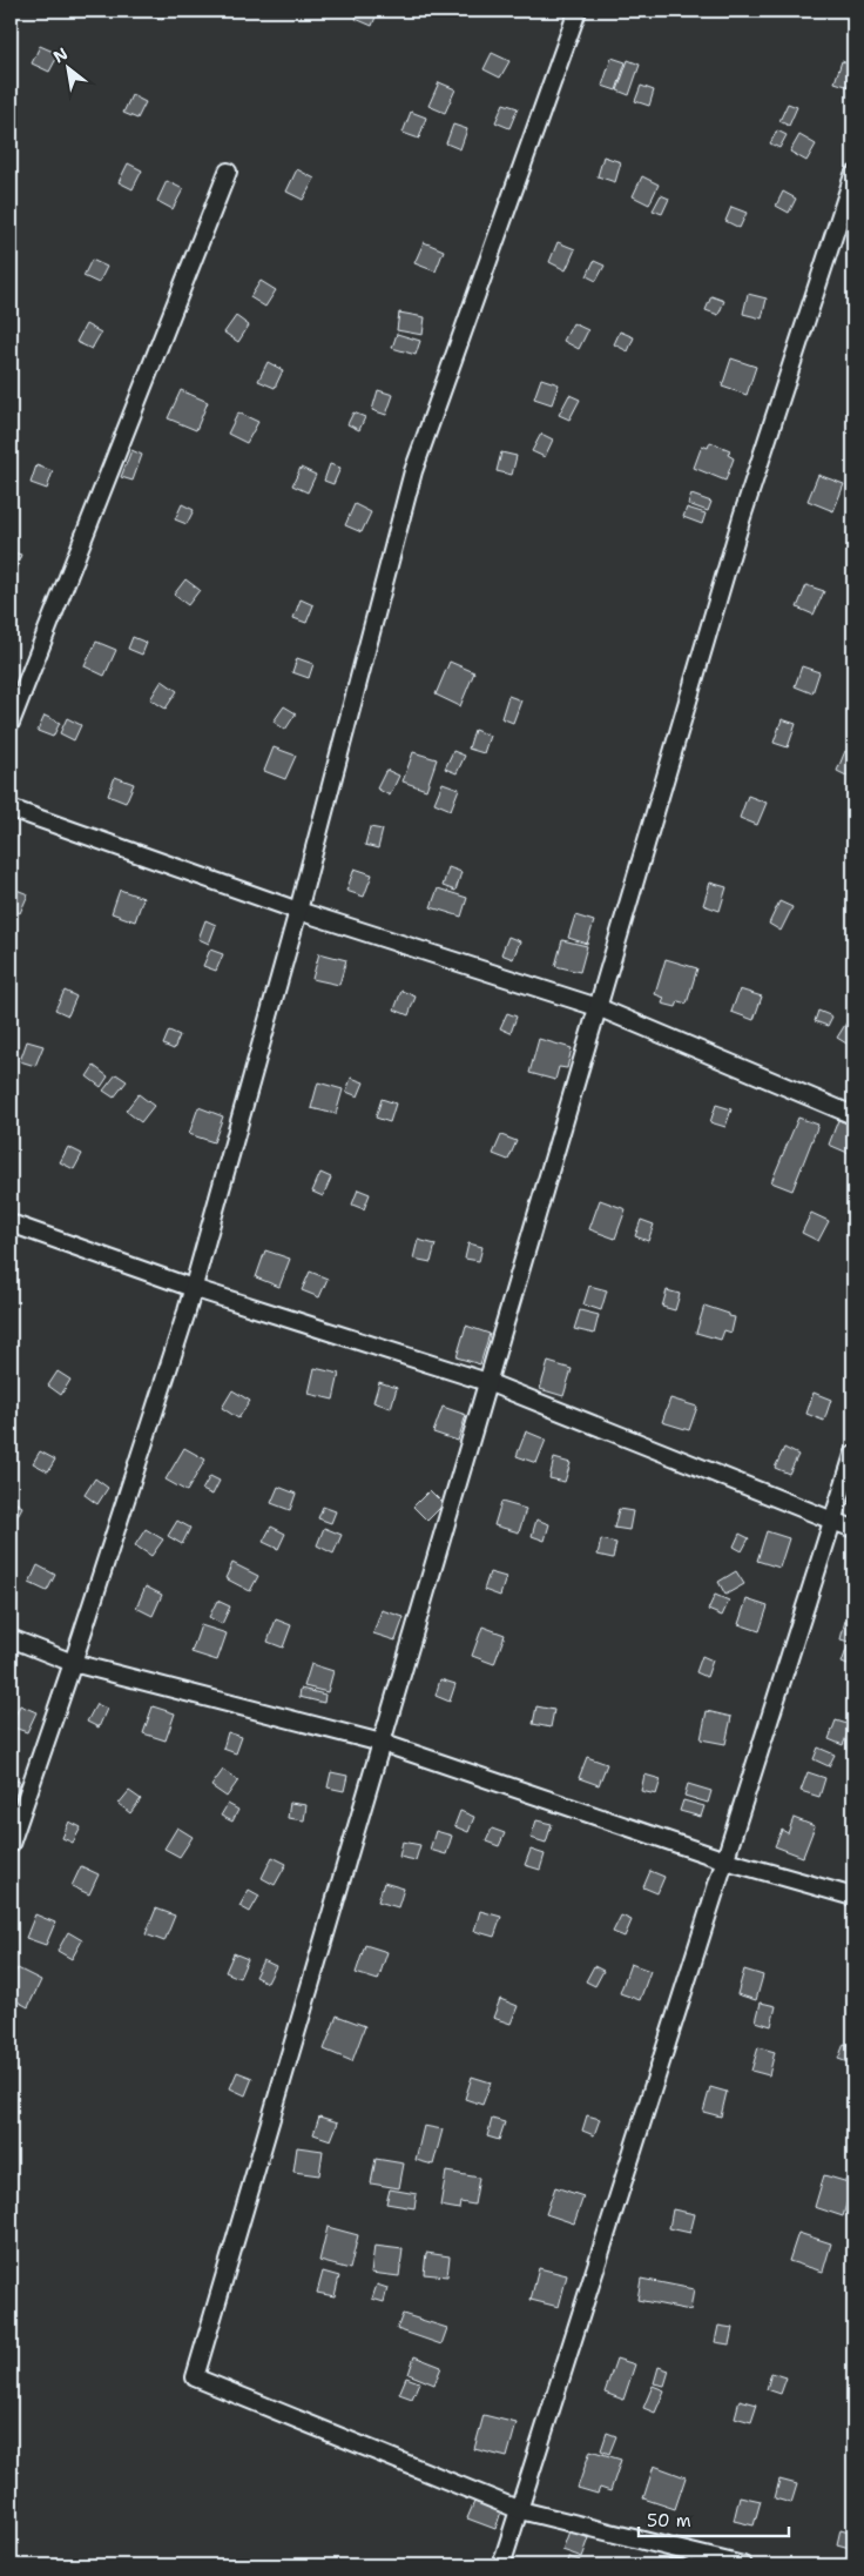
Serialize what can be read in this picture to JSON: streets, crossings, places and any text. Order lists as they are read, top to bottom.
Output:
{
  "scale_bar": "50 m",
  "north": "top left"
}
